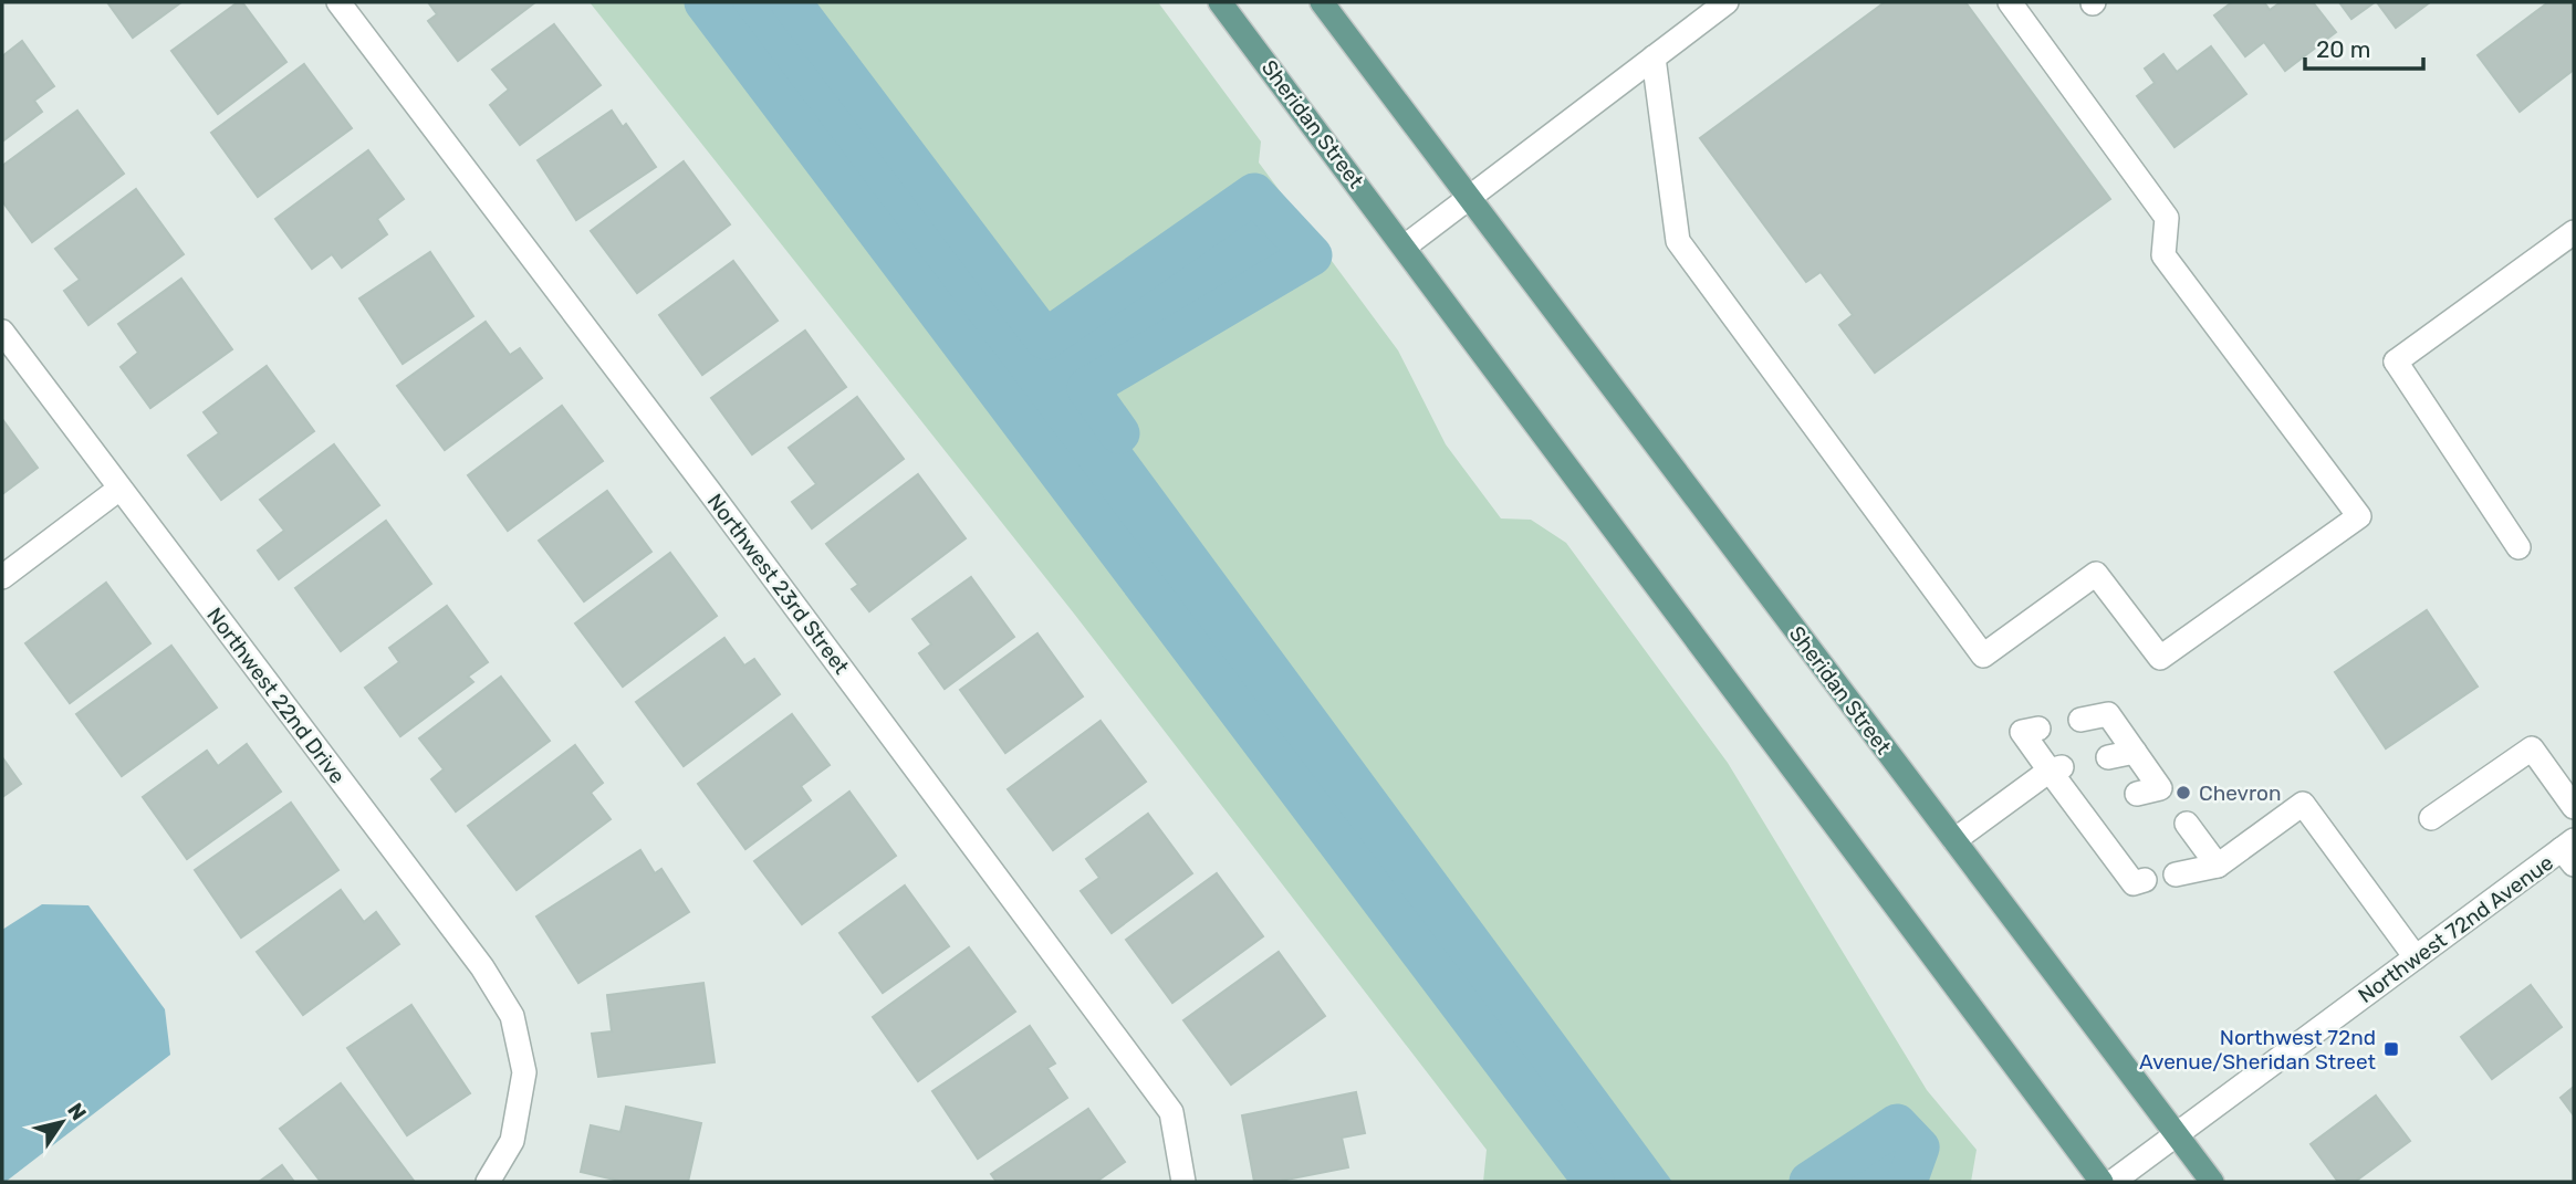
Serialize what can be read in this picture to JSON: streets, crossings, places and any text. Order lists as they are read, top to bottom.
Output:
{
  "streets": {
    "main road": ["Sheridan Street"],
    "street": ["Northwest 23rd Street", "Northwest 22nd Drive", "Northwest 72nd Avenue"]
  },
  "crossings": [
    ["Sheridan Street", "Northwest 72nd Avenue"]
  ],
  "places": {
    "other": ["Chevron"],
    "transit": ["Northwest 72nd Avenue/Sheridan Street"]
  },
  "scale_bar": "20 m",
  "north": "top right"
}
